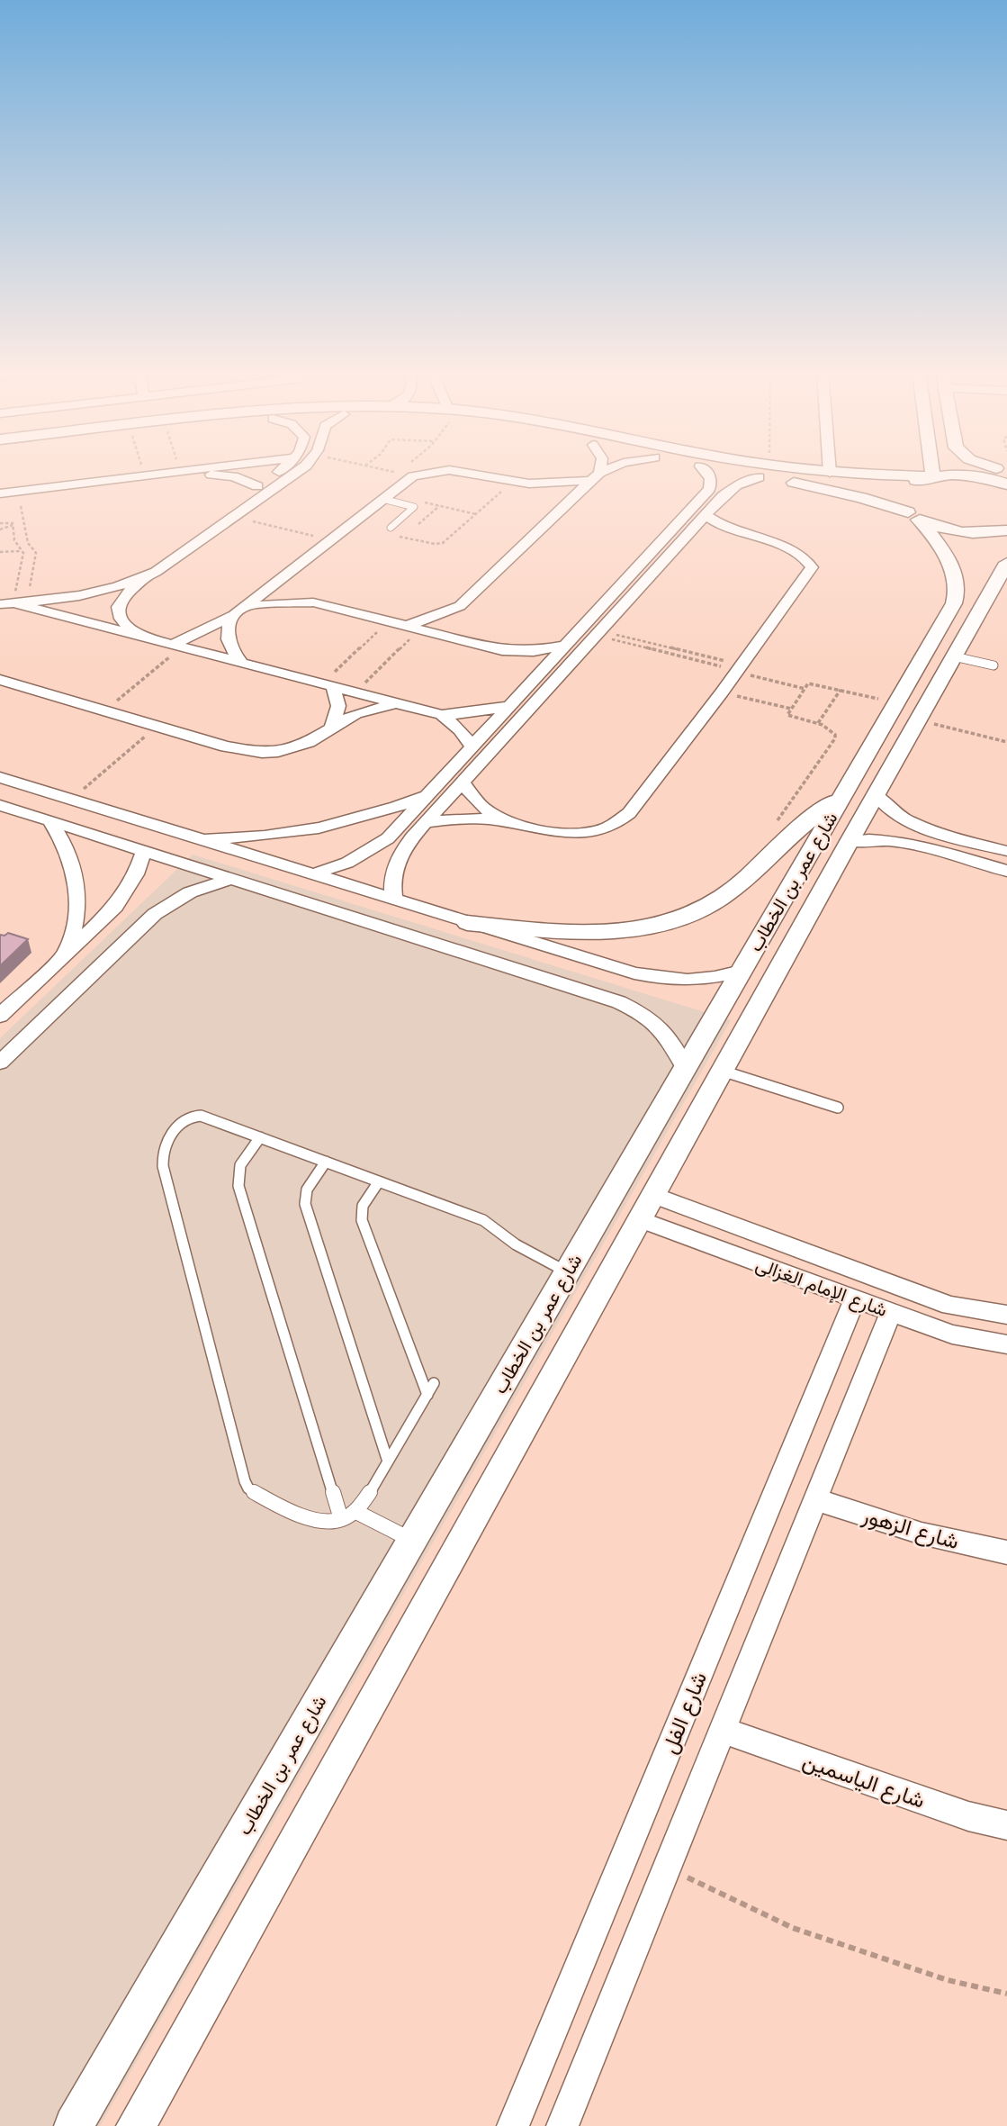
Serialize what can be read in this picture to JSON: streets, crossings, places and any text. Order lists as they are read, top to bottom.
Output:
{
  "streets": {
    "street": [
      "شارع عمر بن الخطاب",
      "شارع الإمام الغزالى",
      "شارع الزهور",
      "شارع الفل",
      "شارع الياسمين"
    ]
  },
  "crossings": [
    ["شارع عمر بن الخطاب", "شارع الإمام الغزالى"],
    ["شارع الإمام الغزالى", "شارع الفل"]
  ]
}
